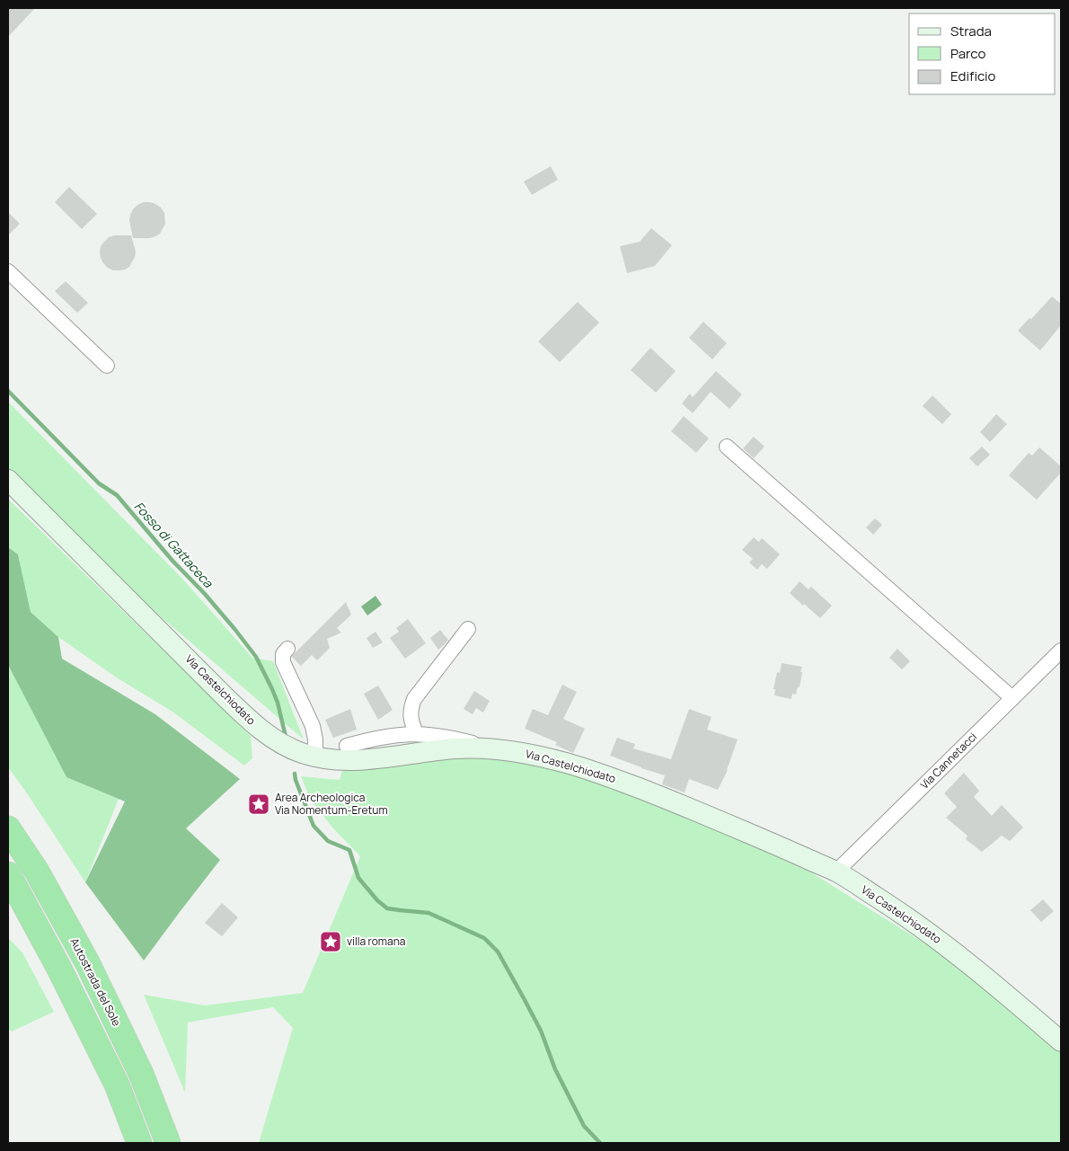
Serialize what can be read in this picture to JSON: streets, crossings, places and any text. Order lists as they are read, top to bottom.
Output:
{
  "streets": {
    "highway": ["Autostrada del Sole"],
    "street": ["Via Castelchiodato", "Via Cannetacci"]
  },
  "crossings": [
    ["Via Castelchiodato", "Via Cannetacci"]
  ],
  "water": ["Fosso di Gattaceca"],
  "places": {
    "place": ["Area Archeologica Via Nomentum-Eretum", "villa romana"]
  },
  "legend": ["Strada", "Parco", "Edificio"]
}
